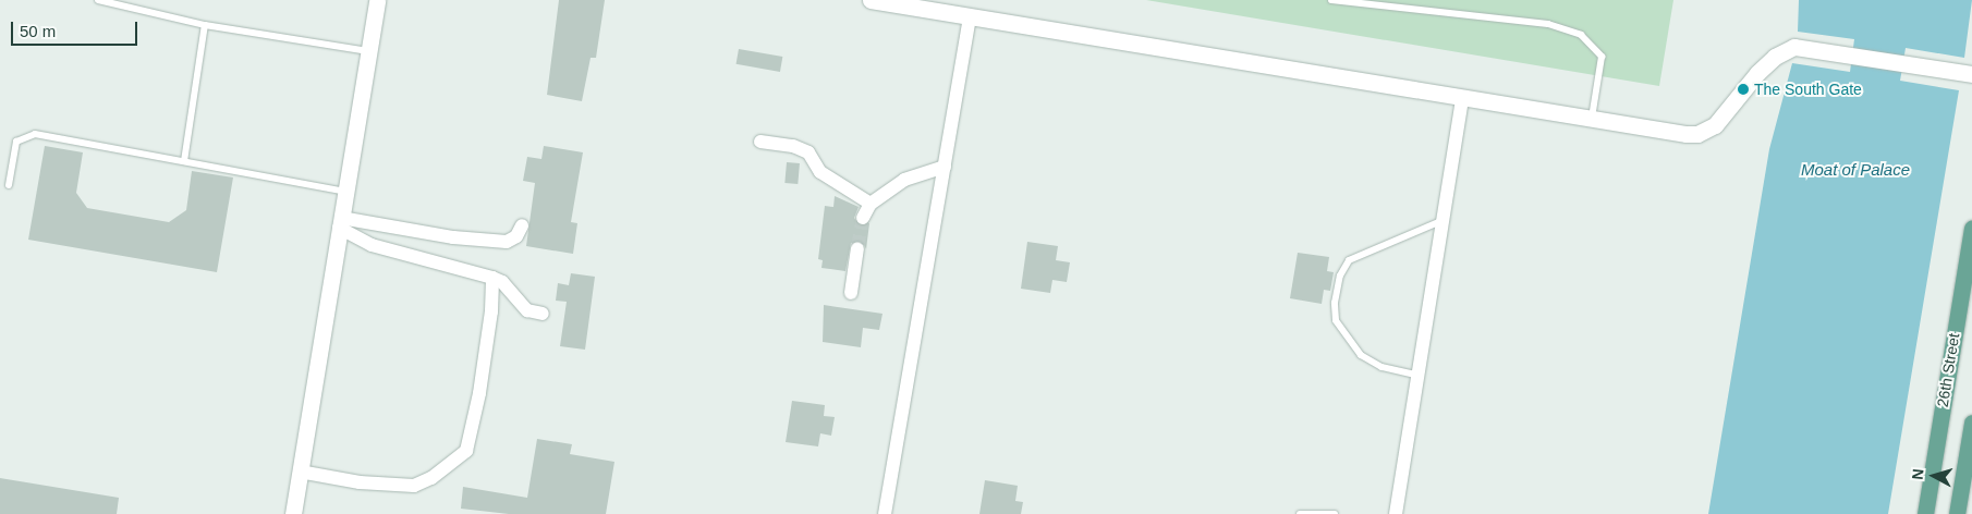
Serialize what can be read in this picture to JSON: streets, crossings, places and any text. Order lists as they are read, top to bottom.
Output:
{
  "streets": {
    "main road": ["26th Street"]
  },
  "water": ["Moat of Palace"],
  "places": ["The South Gate"],
  "scale_bar": "50 m",
  "north": "left"
}
